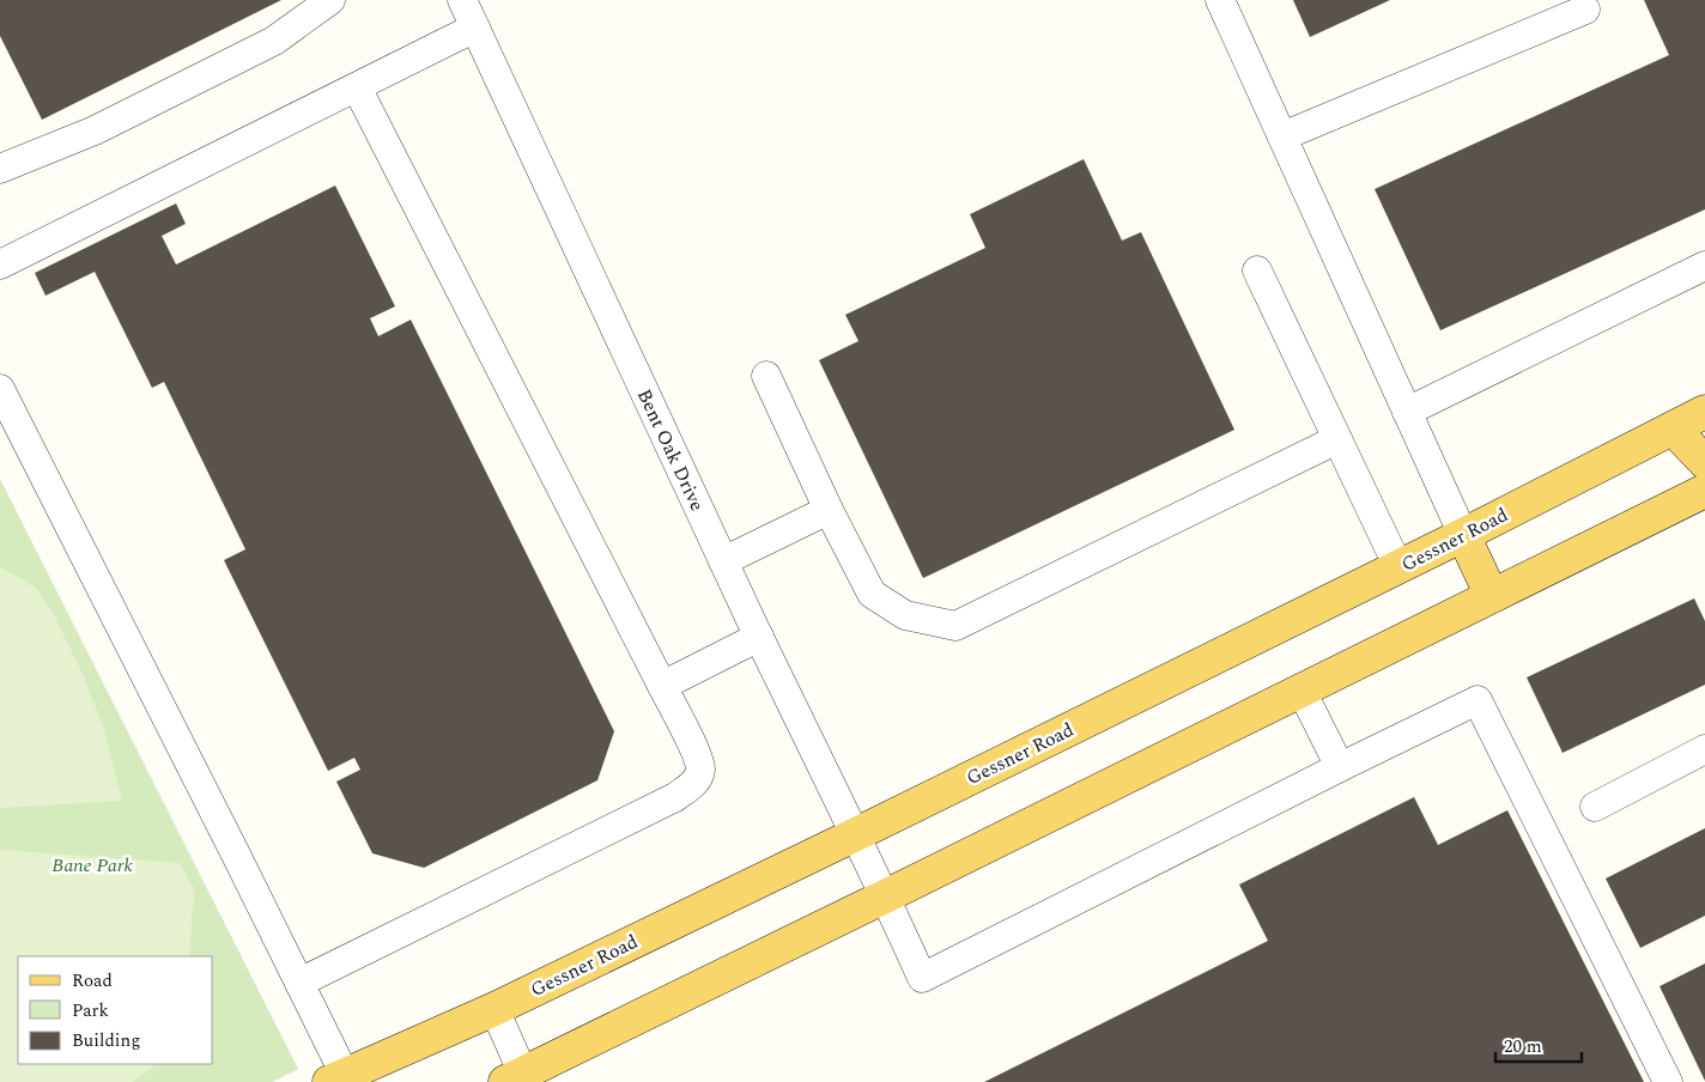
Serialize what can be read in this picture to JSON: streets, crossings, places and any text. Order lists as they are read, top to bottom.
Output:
{
  "streets": {
    "main road": ["Gessner Road"],
    "street": ["Bent Oak Drive"]
  },
  "crossings": [
    ["Bent Oak Drive", "Gessner Road"]
  ],
  "parks": ["Bane Park"],
  "legend": ["Road", "Park", "Building"],
  "scale_bar": "20 m"
}
